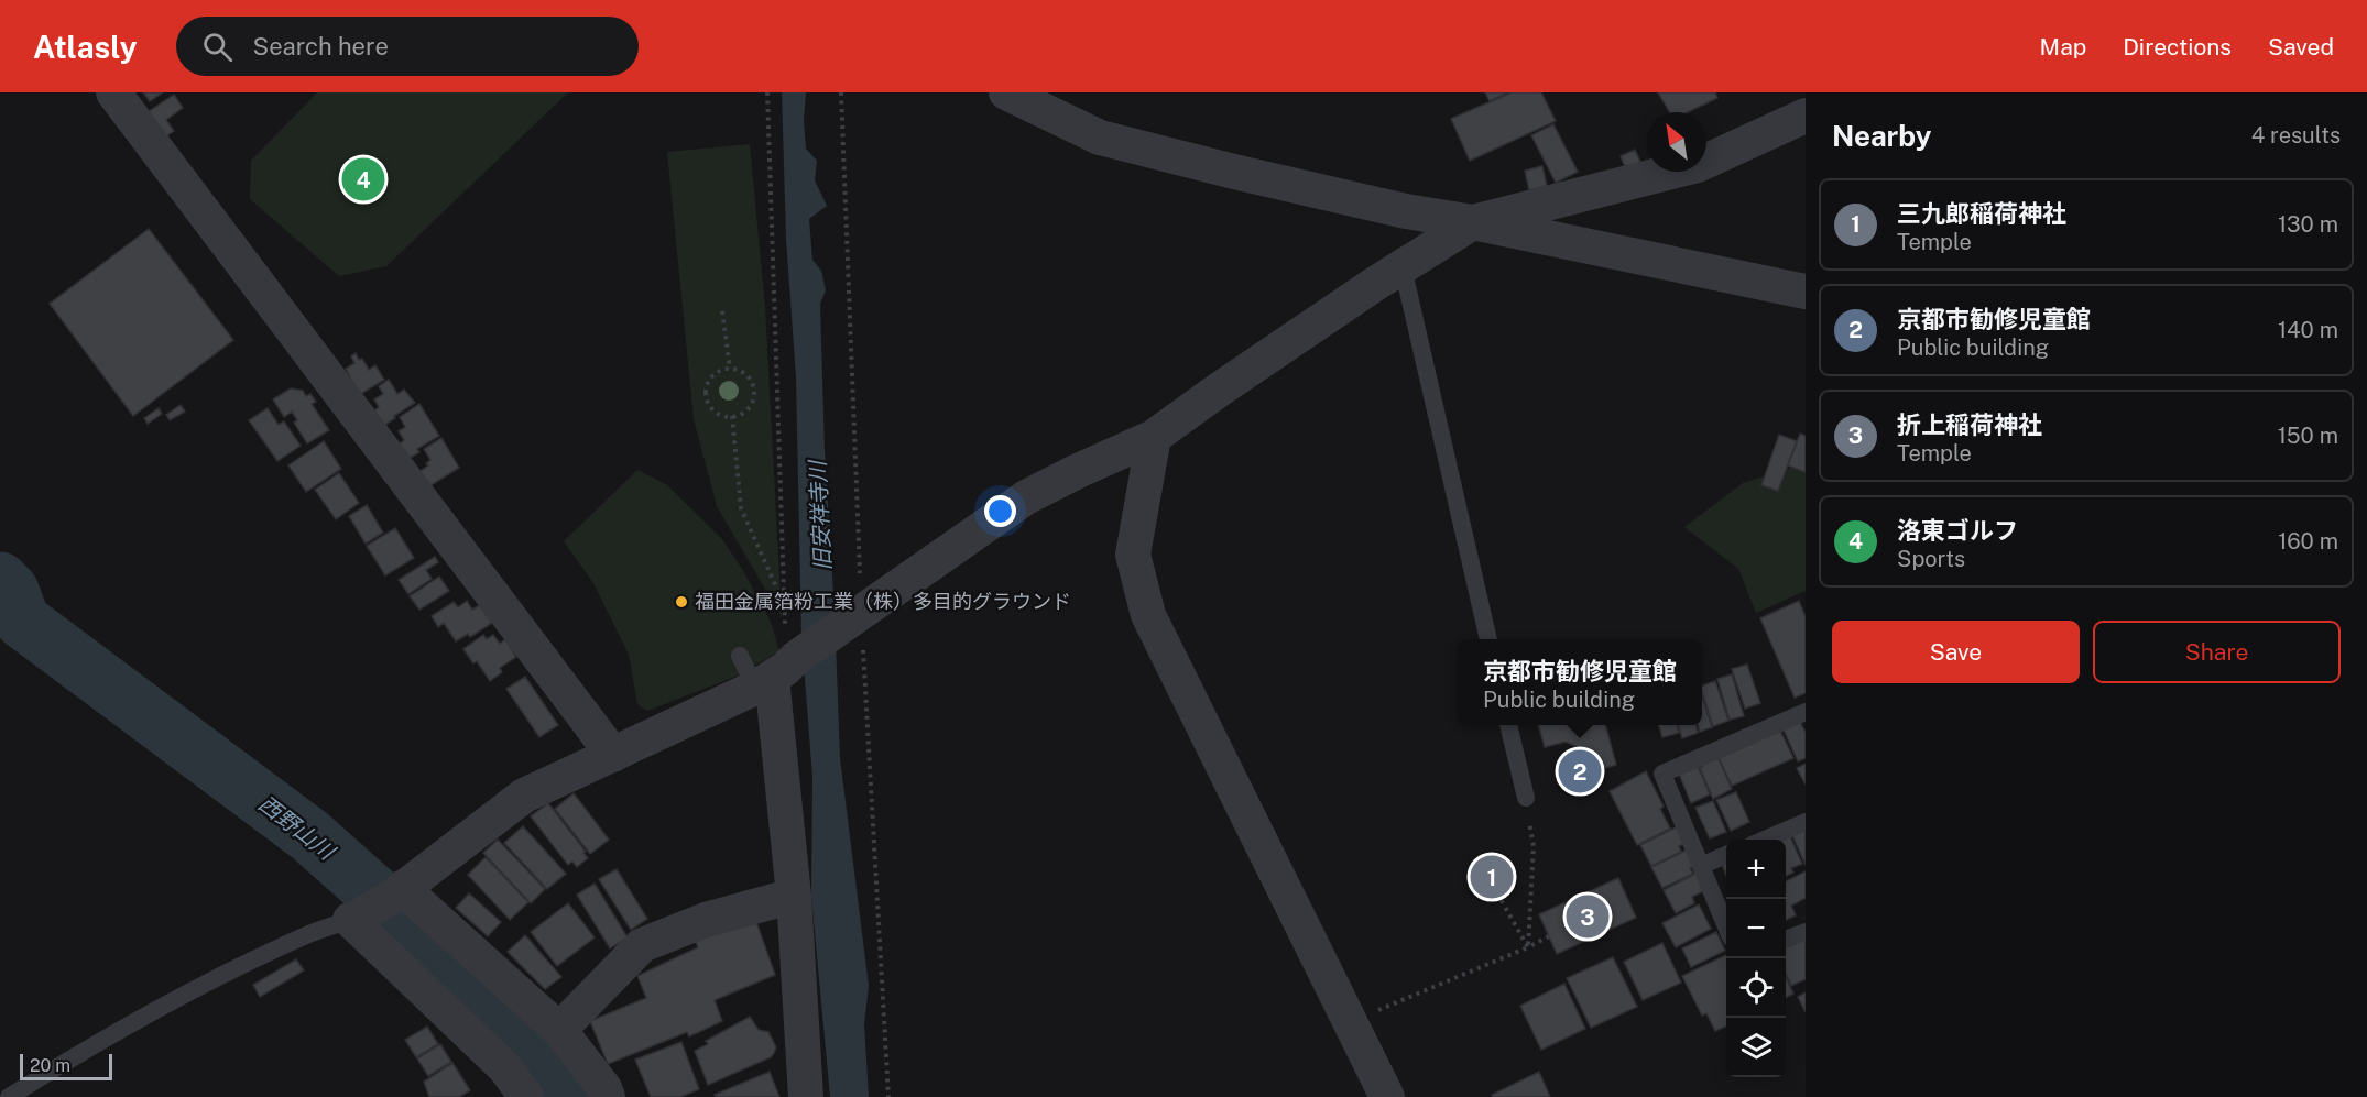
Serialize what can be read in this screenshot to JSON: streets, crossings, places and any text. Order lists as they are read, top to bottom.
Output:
{
  "water": ["旧安祥寺川", "西野山川"],
  "places": ["福田金属箔粉工業（株）多目的グラウンド"],
  "scale_bar": "20 m",
  "north": "top left",
  "page": {
    "header": "Atlasly",
    "search": "Search here",
    "nav": ["Map", "Directions", "Saved"],
    "heading": ["Nearby", "4 results"],
    "pins": [
      "4",
      "2",
      "1",
      "3"
    ],
    "list": [
      {
        "mark": "1",
        "name": "三九郎稲荷神社",
        "note": "Temple",
        "value": "130 m"
      },
      {
        "mark": "2",
        "name": "京都市勧修児童館",
        "note": "Public building",
        "value": "140 m"
      },
      {
        "mark": "3",
        "name": "折上稲荷神社",
        "note": "Temple",
        "value": "150 m"
      },
      {
        "mark": "4",
        "name": "洛東ゴルフ",
        "note": "Sports",
        "value": "160 m"
      }
    ],
    "buttons": ["Save", "Share"],
    "popup": ["京都市勧修児童館", "Public building"],
    "map_buttons": ["+", "−"],
    "scale": "20 m"
  }
}
